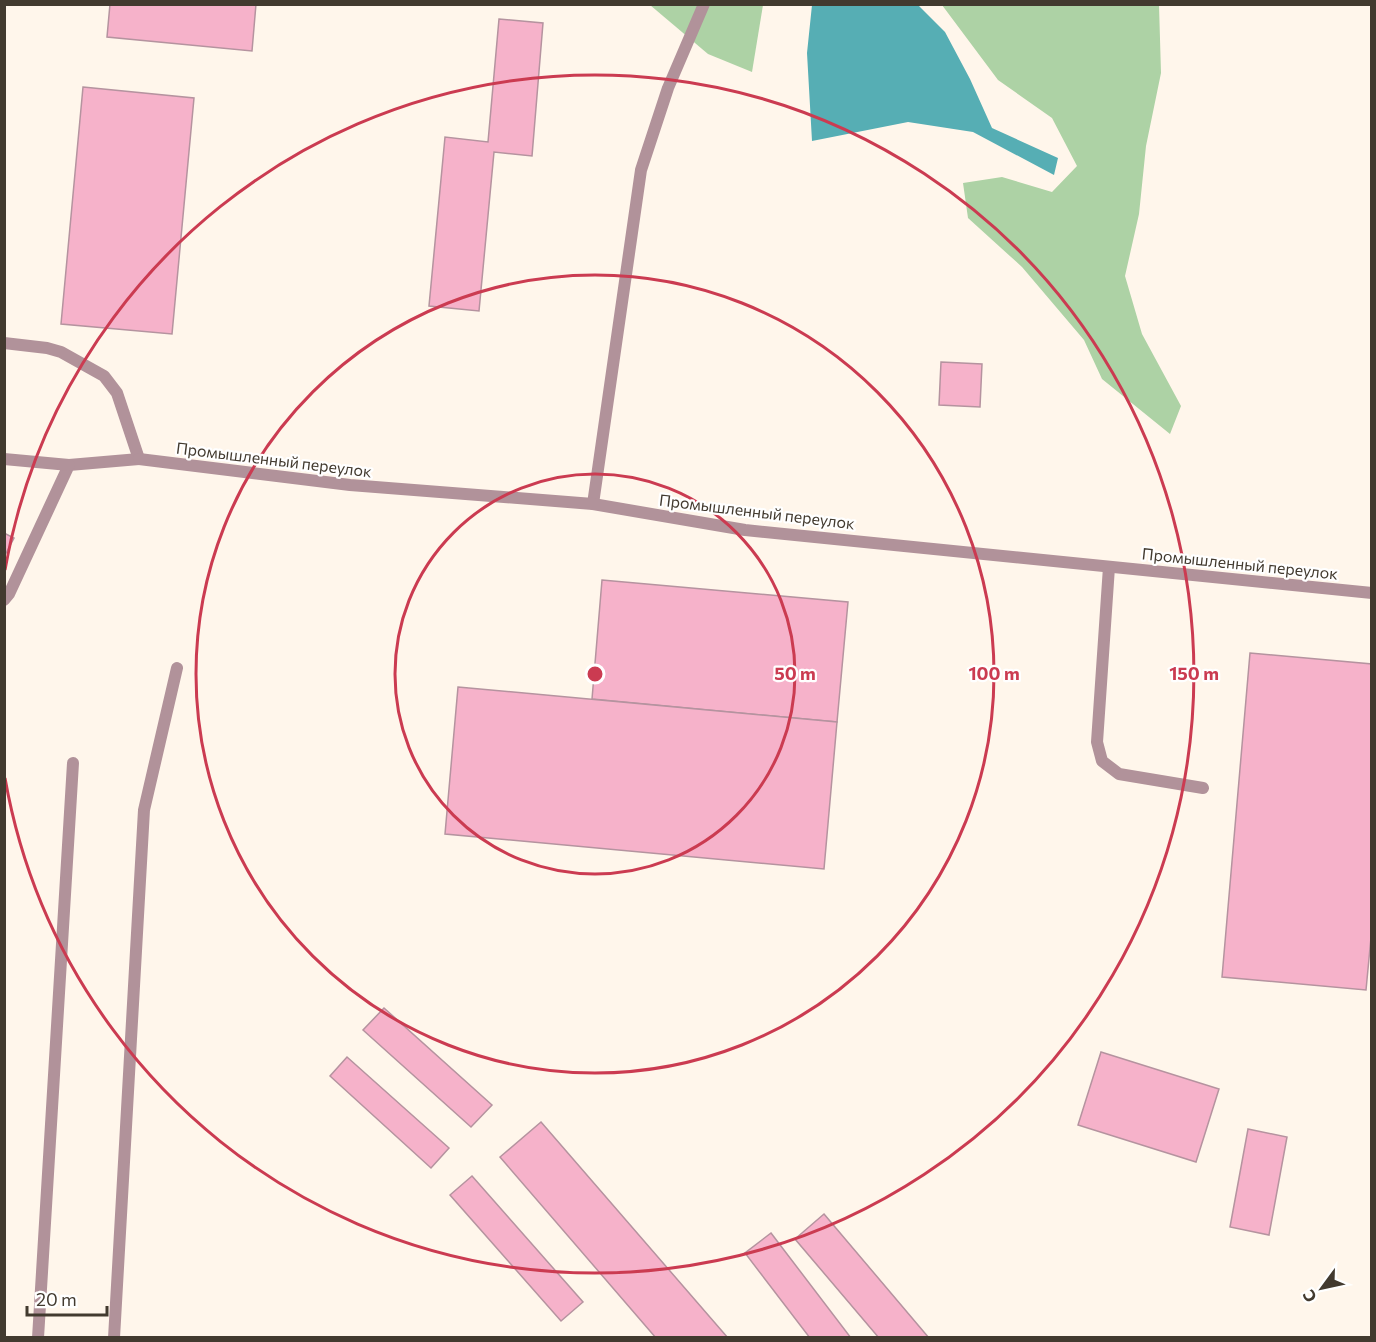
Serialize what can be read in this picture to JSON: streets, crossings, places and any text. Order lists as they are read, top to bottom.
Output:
{
  "streets": {
    "street": ["Промышленный переулок"]
  },
  "scale_bar": "20 m",
  "north": "bottom left",
  "rings": ["50 m", "100 m", "150 m"]
}
